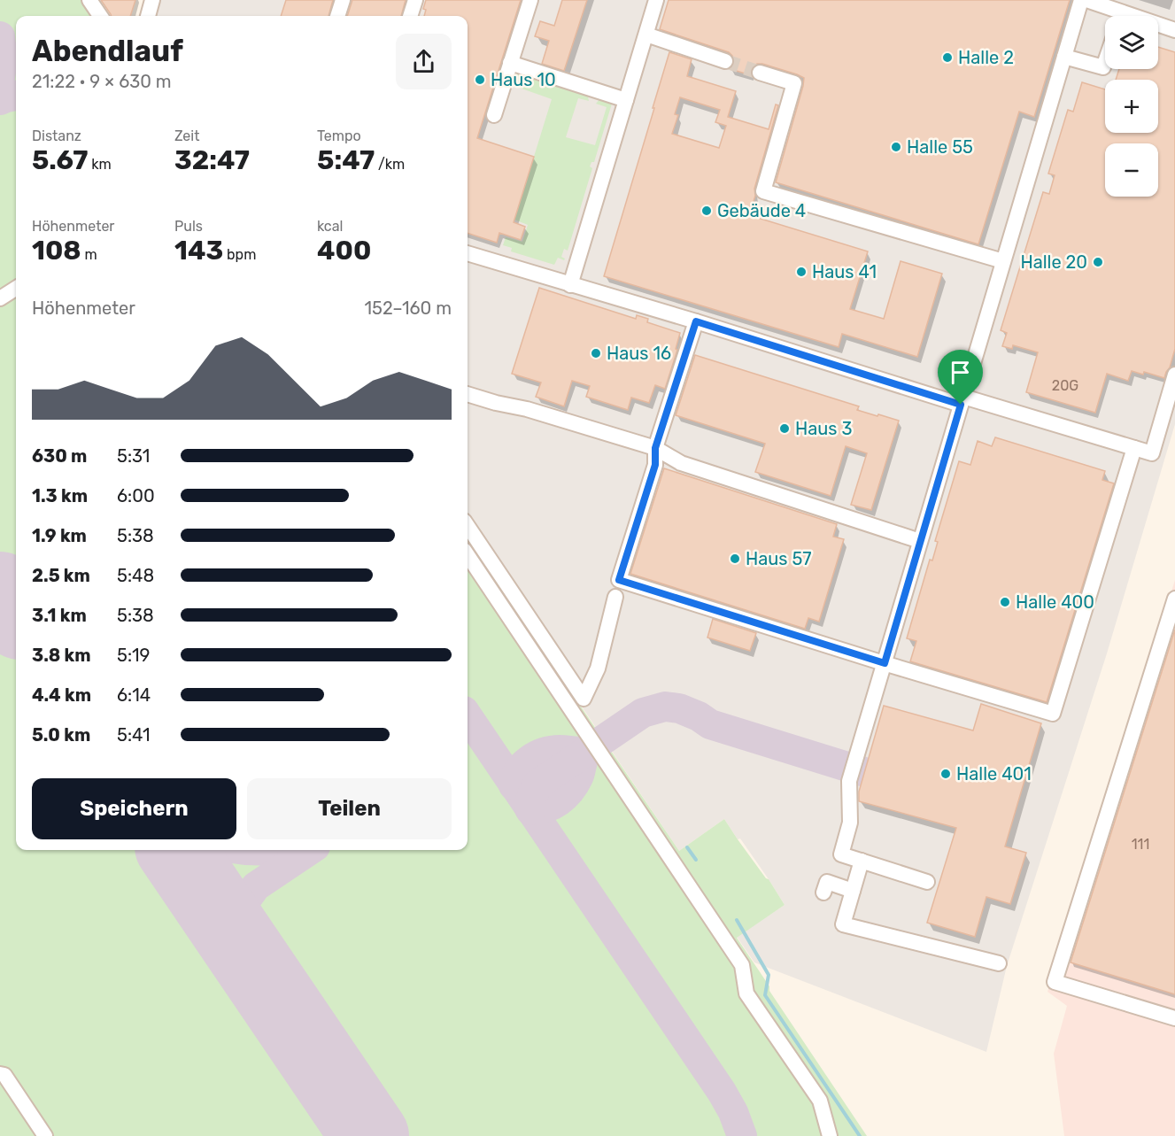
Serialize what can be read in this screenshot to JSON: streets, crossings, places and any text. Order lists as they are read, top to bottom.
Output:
{
  "places": [
    "Halle 2",
    "Haus 10",
    "Halle 55",
    "Gebäude 4",
    "Halle 20",
    "Haus 41",
    "Haus 16",
    "Haus 3",
    "Haus 57",
    "Halle 400",
    "Halle 401"
  ],
  "house_numbers": ["20G", "111"],
  "page": {
    "map_buttons": ["+", "−"],
    "heading": ["Abendlauf", "21:22 · 9 × 630 m"],
    "stats": [
      ["Distanz", "5.67 km"],
      ["Zeit", "32:47"],
      ["Tempo", "5:47 /km"],
      ["Höhenmeter", "108 m"],
      ["Puls", "143 bpm"],
      ["kcal", "400"]
    ],
    "chart": ["Höhenmeter", "152–160 m"],
    "list": [
      {
        "name": "630 m",
        "note": "5:31"
      },
      {
        "name": "1.3 km",
        "note": "6:00"
      },
      {
        "name": "1.9 km",
        "note": "5:38"
      },
      {
        "name": "2.5 km",
        "note": "5:48"
      },
      {
        "name": "3.1 km",
        "note": "5:38"
      },
      {
        "name": "3.8 km",
        "note": "5:19"
      },
      {
        "name": "4.4 km",
        "note": "6:14"
      },
      {
        "name": "5.0 km",
        "note": "5:41"
      }
    ],
    "buttons": ["Speichern", "Teilen"]
  }
}
